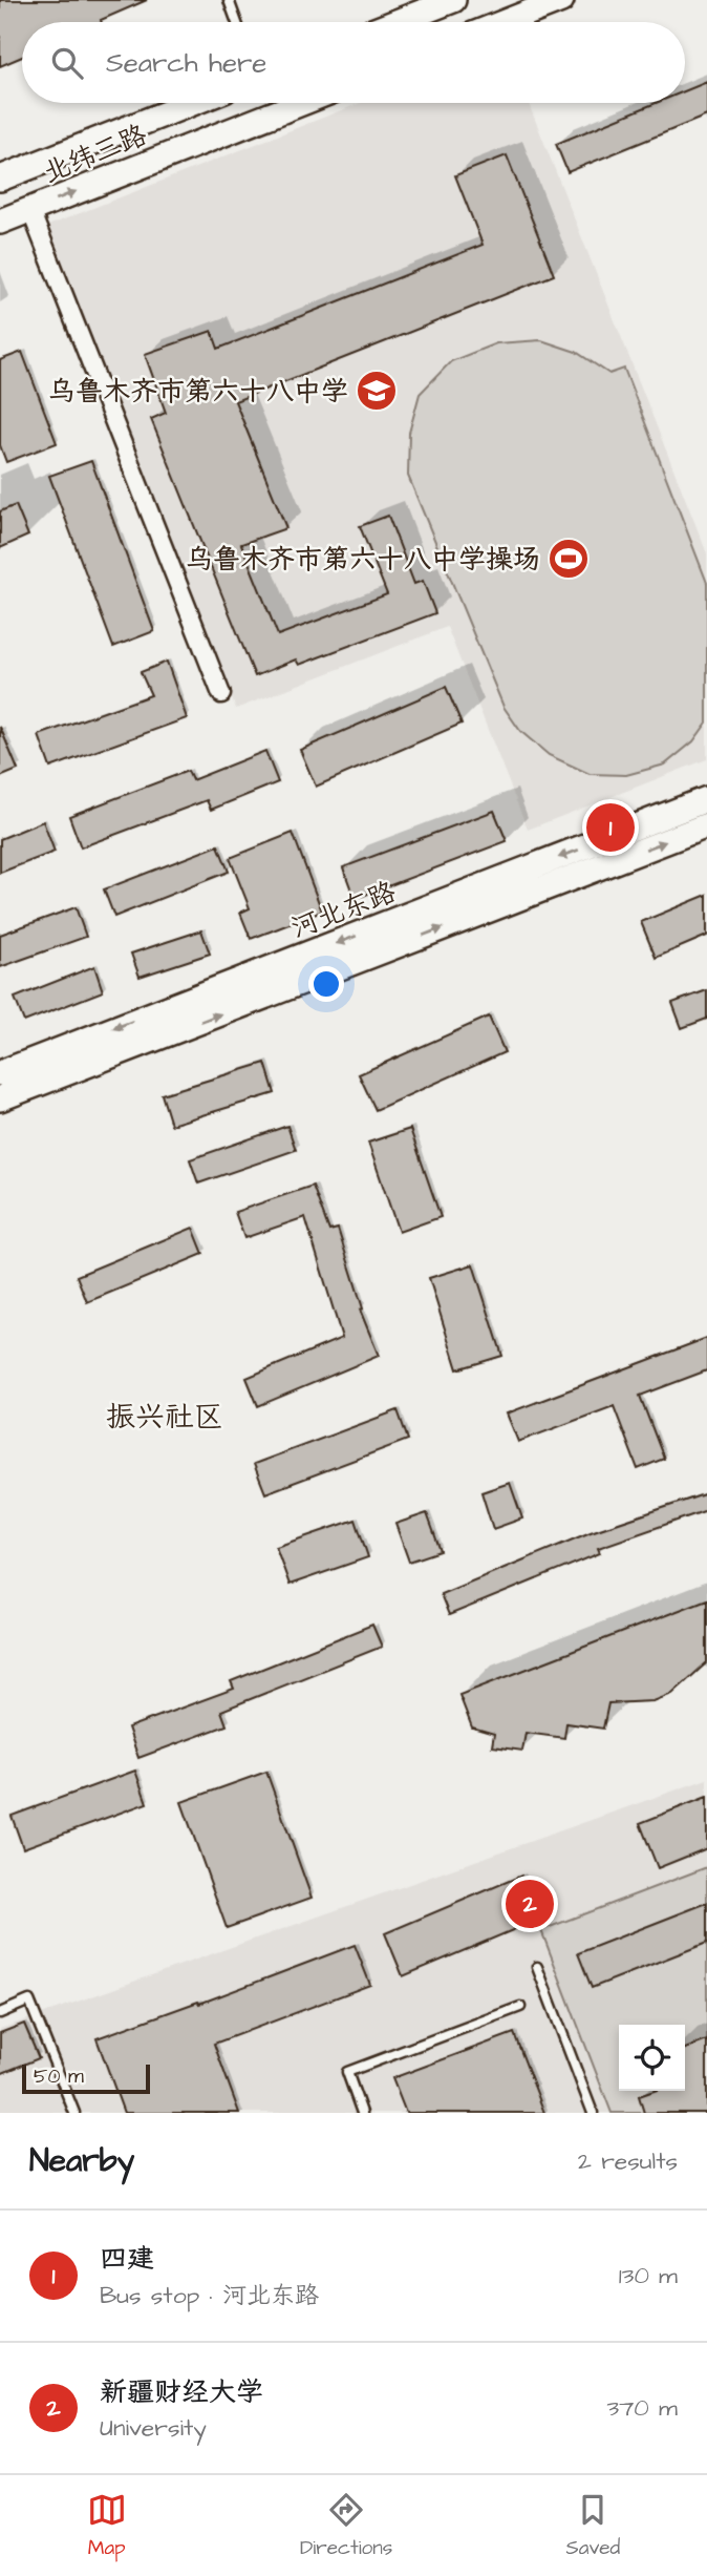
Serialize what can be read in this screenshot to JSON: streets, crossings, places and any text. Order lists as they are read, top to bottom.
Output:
{
  "streets": {
    "main road": ["北纬三路", "河北东路"]
  },
  "districts": ["振兴社区"],
  "places": {
    "school or university": ["乌鲁木齐市第六十八中学"],
    "sports": ["乌鲁木齐市第六十八中学操场"]
  },
  "scale_bar": "50 m",
  "page": {
    "search": "Search here",
    "pins": ["1", "2"],
    "scale": "50 m",
    "heading": ["Nearby", "2 results"],
    "list": [
      {
        "mark": "1",
        "name": "四建",
        "note": "Bus stop · 河北东路",
        "value": "130 m"
      },
      {
        "mark": "2",
        "name": "新疆财经大学",
        "note": "University",
        "value": "370 m"
      }
    ],
    "nav": ["Map", "Directions", "Saved"]
  }
}
